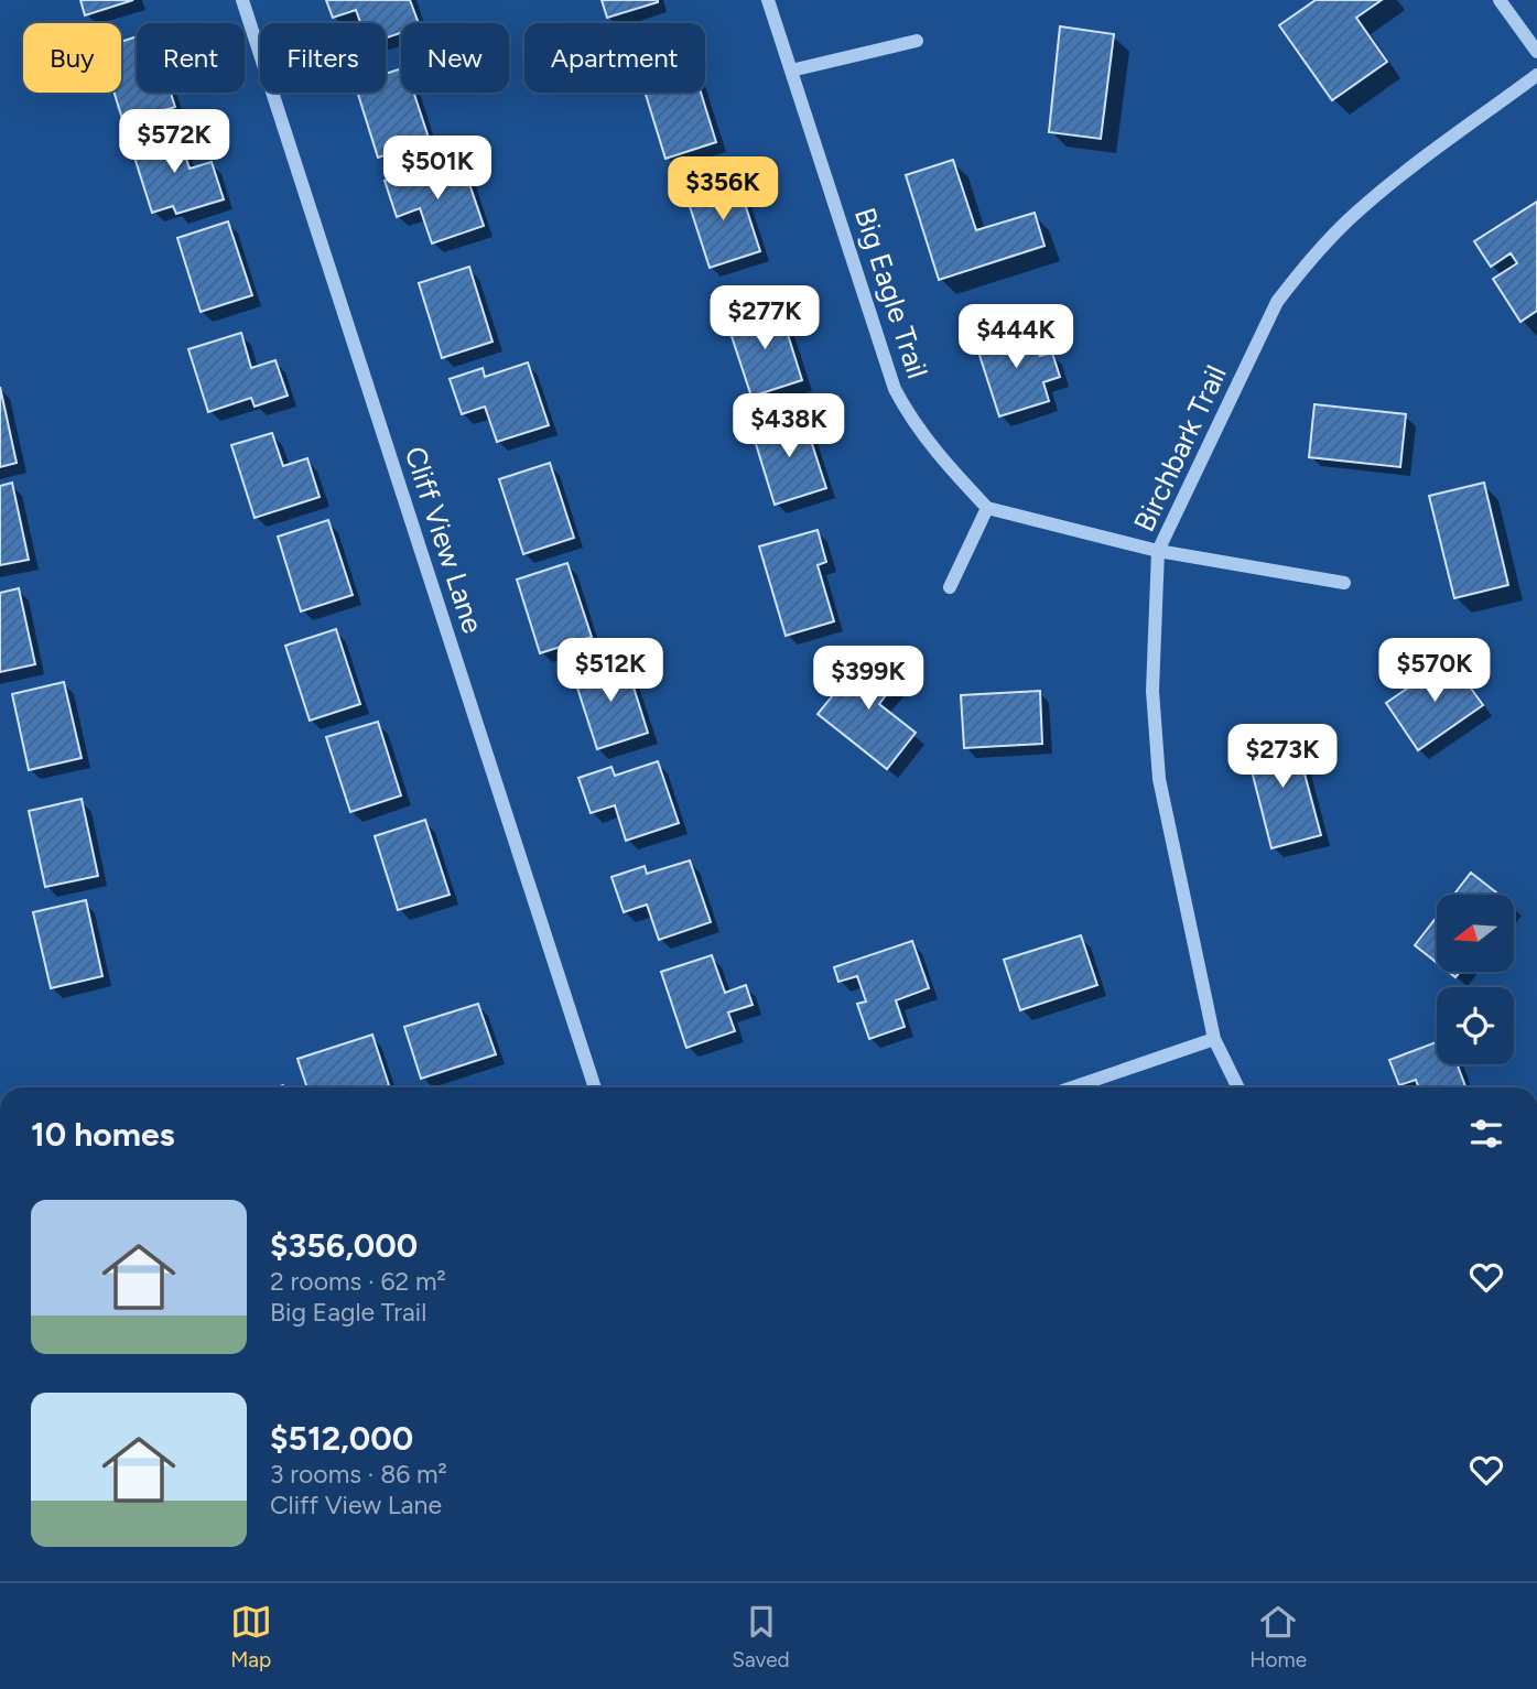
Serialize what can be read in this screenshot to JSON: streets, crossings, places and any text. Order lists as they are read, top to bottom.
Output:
{
  "streets": {
    "street": ["Big Eagle Trail", "Birchbark Trail", "Cliff View Lane"]
  },
  "north": "left",
  "page": {
    "chip": [
      "Buy",
      "Rent",
      "Filters",
      "New",
      "Apartment"
    ],
    "price": [
      "$572K",
      "$501K",
      "$356K",
      "$277K",
      "$444K",
      "$438K",
      "$512K",
      "$570K",
      "$399K",
      "$273K"
    ],
    "heading": "10 homes",
    "list": [
      {
        "name": "$356,000",
        "note": "2 rooms · 62 m² · Big Eagle Trail"
      },
      {
        "name": "$512,000",
        "note": "3 rooms · 86 m² · Cliff View Lane"
      }
    ],
    "tabs": ["Map", "Saved", "Home"]
  }
}
